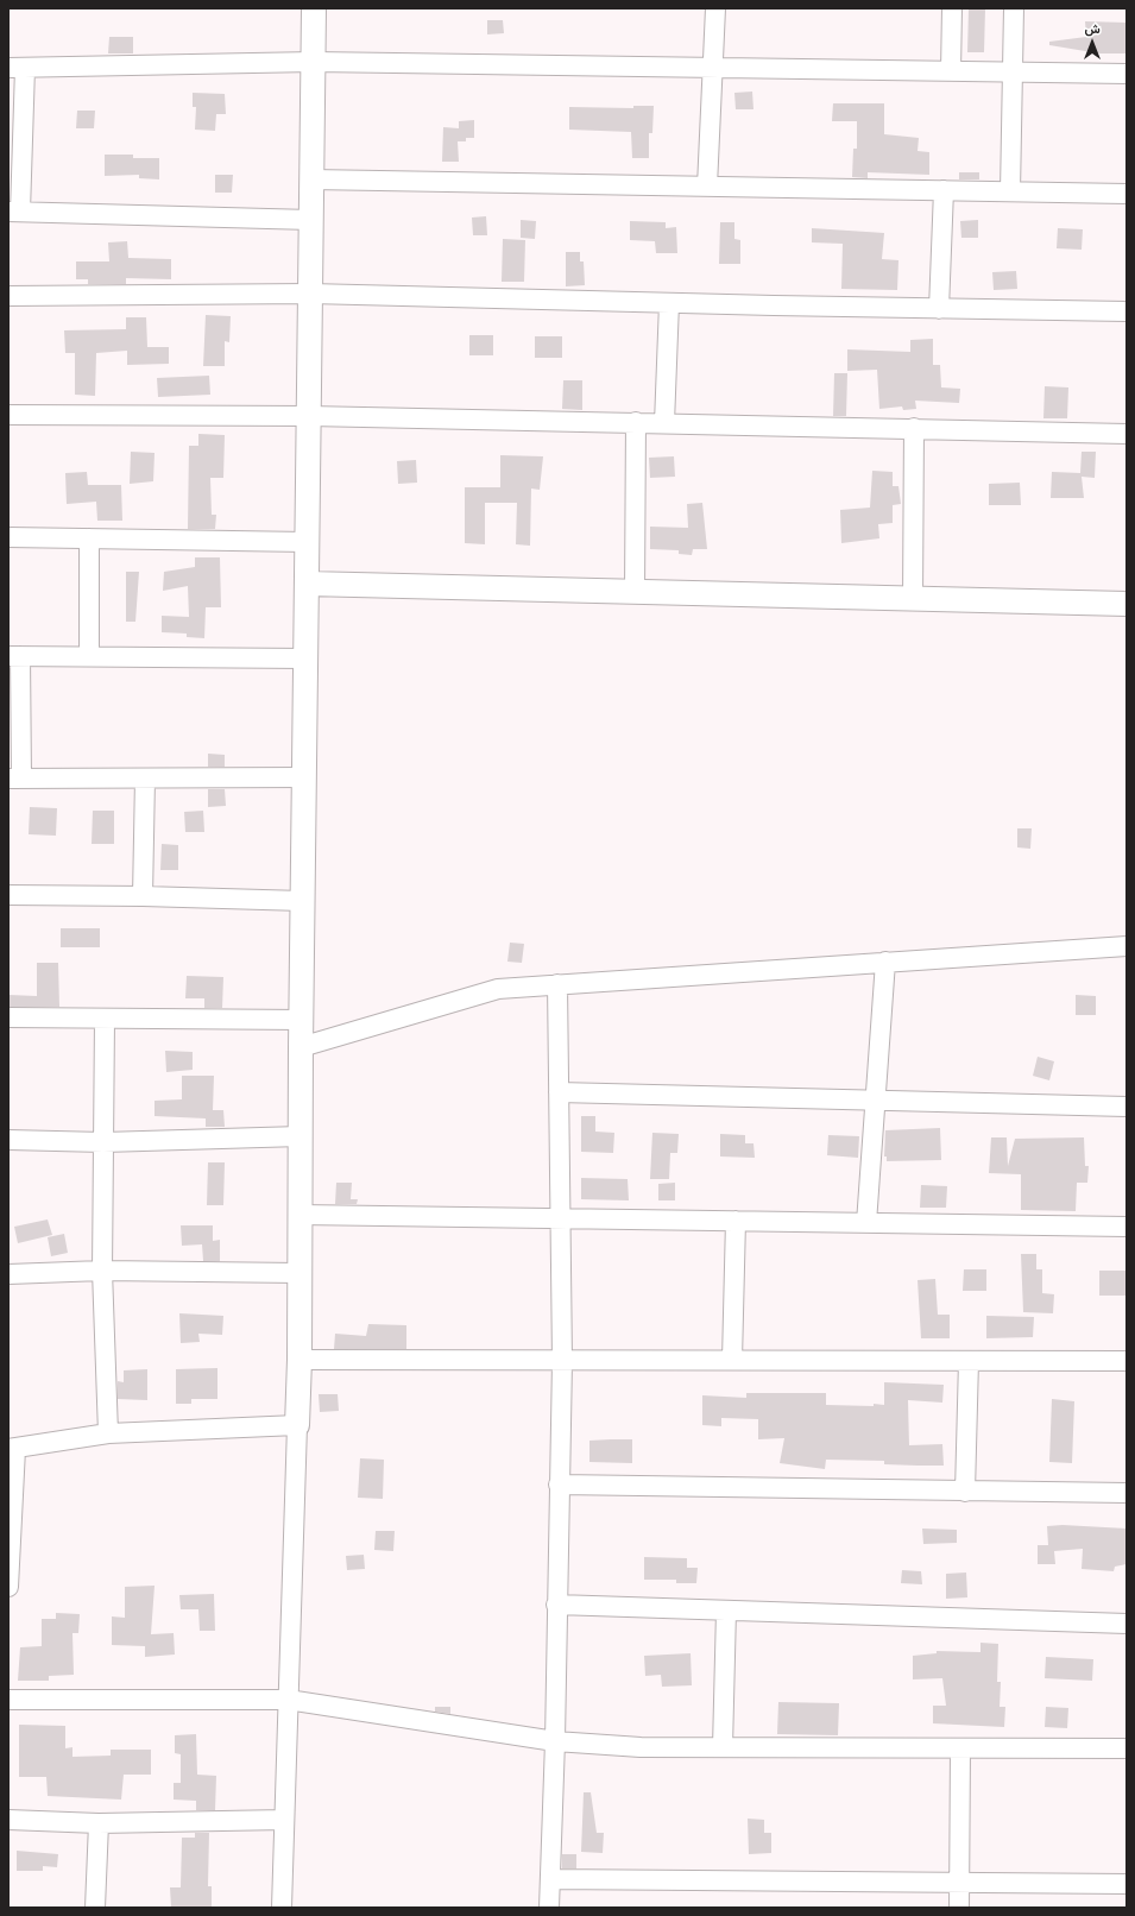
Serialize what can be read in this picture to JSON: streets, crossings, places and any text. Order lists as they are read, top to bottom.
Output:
{
  "north": "top"
}
